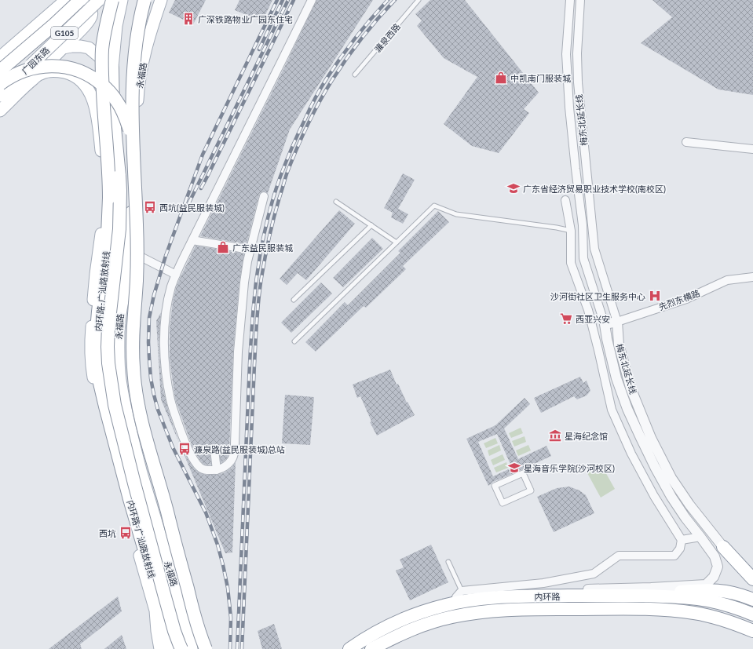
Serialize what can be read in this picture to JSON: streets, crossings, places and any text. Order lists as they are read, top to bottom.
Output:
{
  "streets": {
    "highway": ["内环路-广汕路放射线", "内环路"],
    "main road": ["G105", "广园东路", "永福路"],
    "street": ["梅东北延长线", "先烈东横路"],
    "lane": ["濂泉西路"]
  },
  "crossings": [
    ["梅东北延长线", "先烈东横路"]
  ],
  "places": {
    "building": ["广深铁路物业广园东住宅"],
    "shop": ["中凯南门服装城", "广东益民服装城"],
    "school or university": ["广东省经济贸易职业技术学校(南校区)", "星海音乐学院(沙河校区)"],
    "bus stop": ["西坑(益民服装城)", "濂泉路(益民服装城)总站", "西坑"],
    "hospital": ["沙河街社区卫生服务中心"],
    "supermarket": ["西亚兴安"],
    "museum": ["星海纪念馆"]
  }
}
